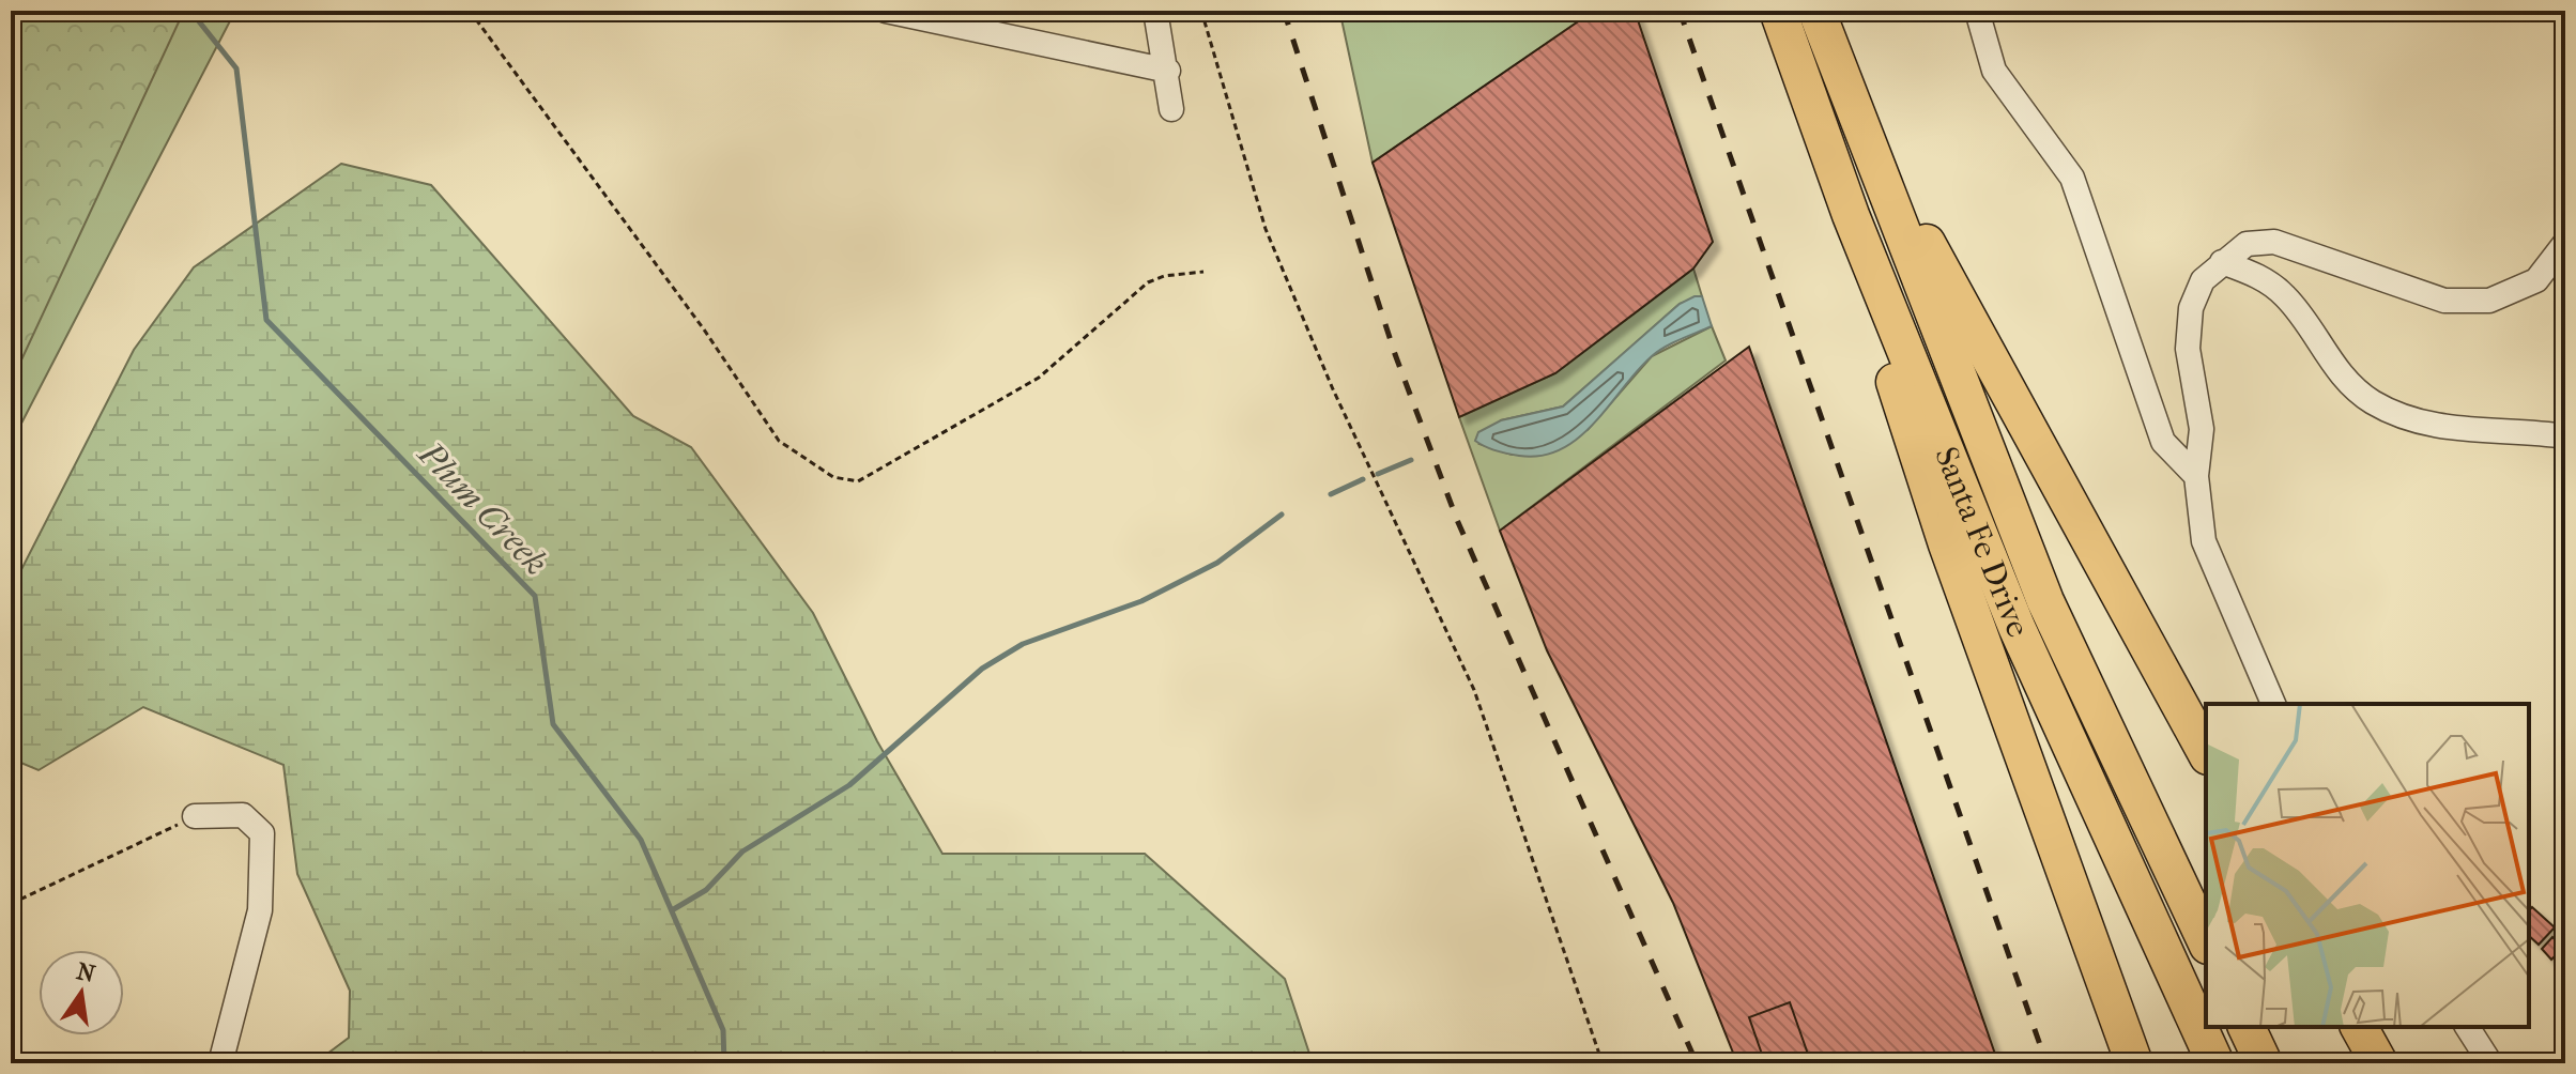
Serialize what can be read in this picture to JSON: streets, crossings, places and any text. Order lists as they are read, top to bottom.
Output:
{
  "streets": {
    "highway": ["Santa Fe Drive"]
  },
  "water": ["Plum Creek"],
  "north": "top"
}
